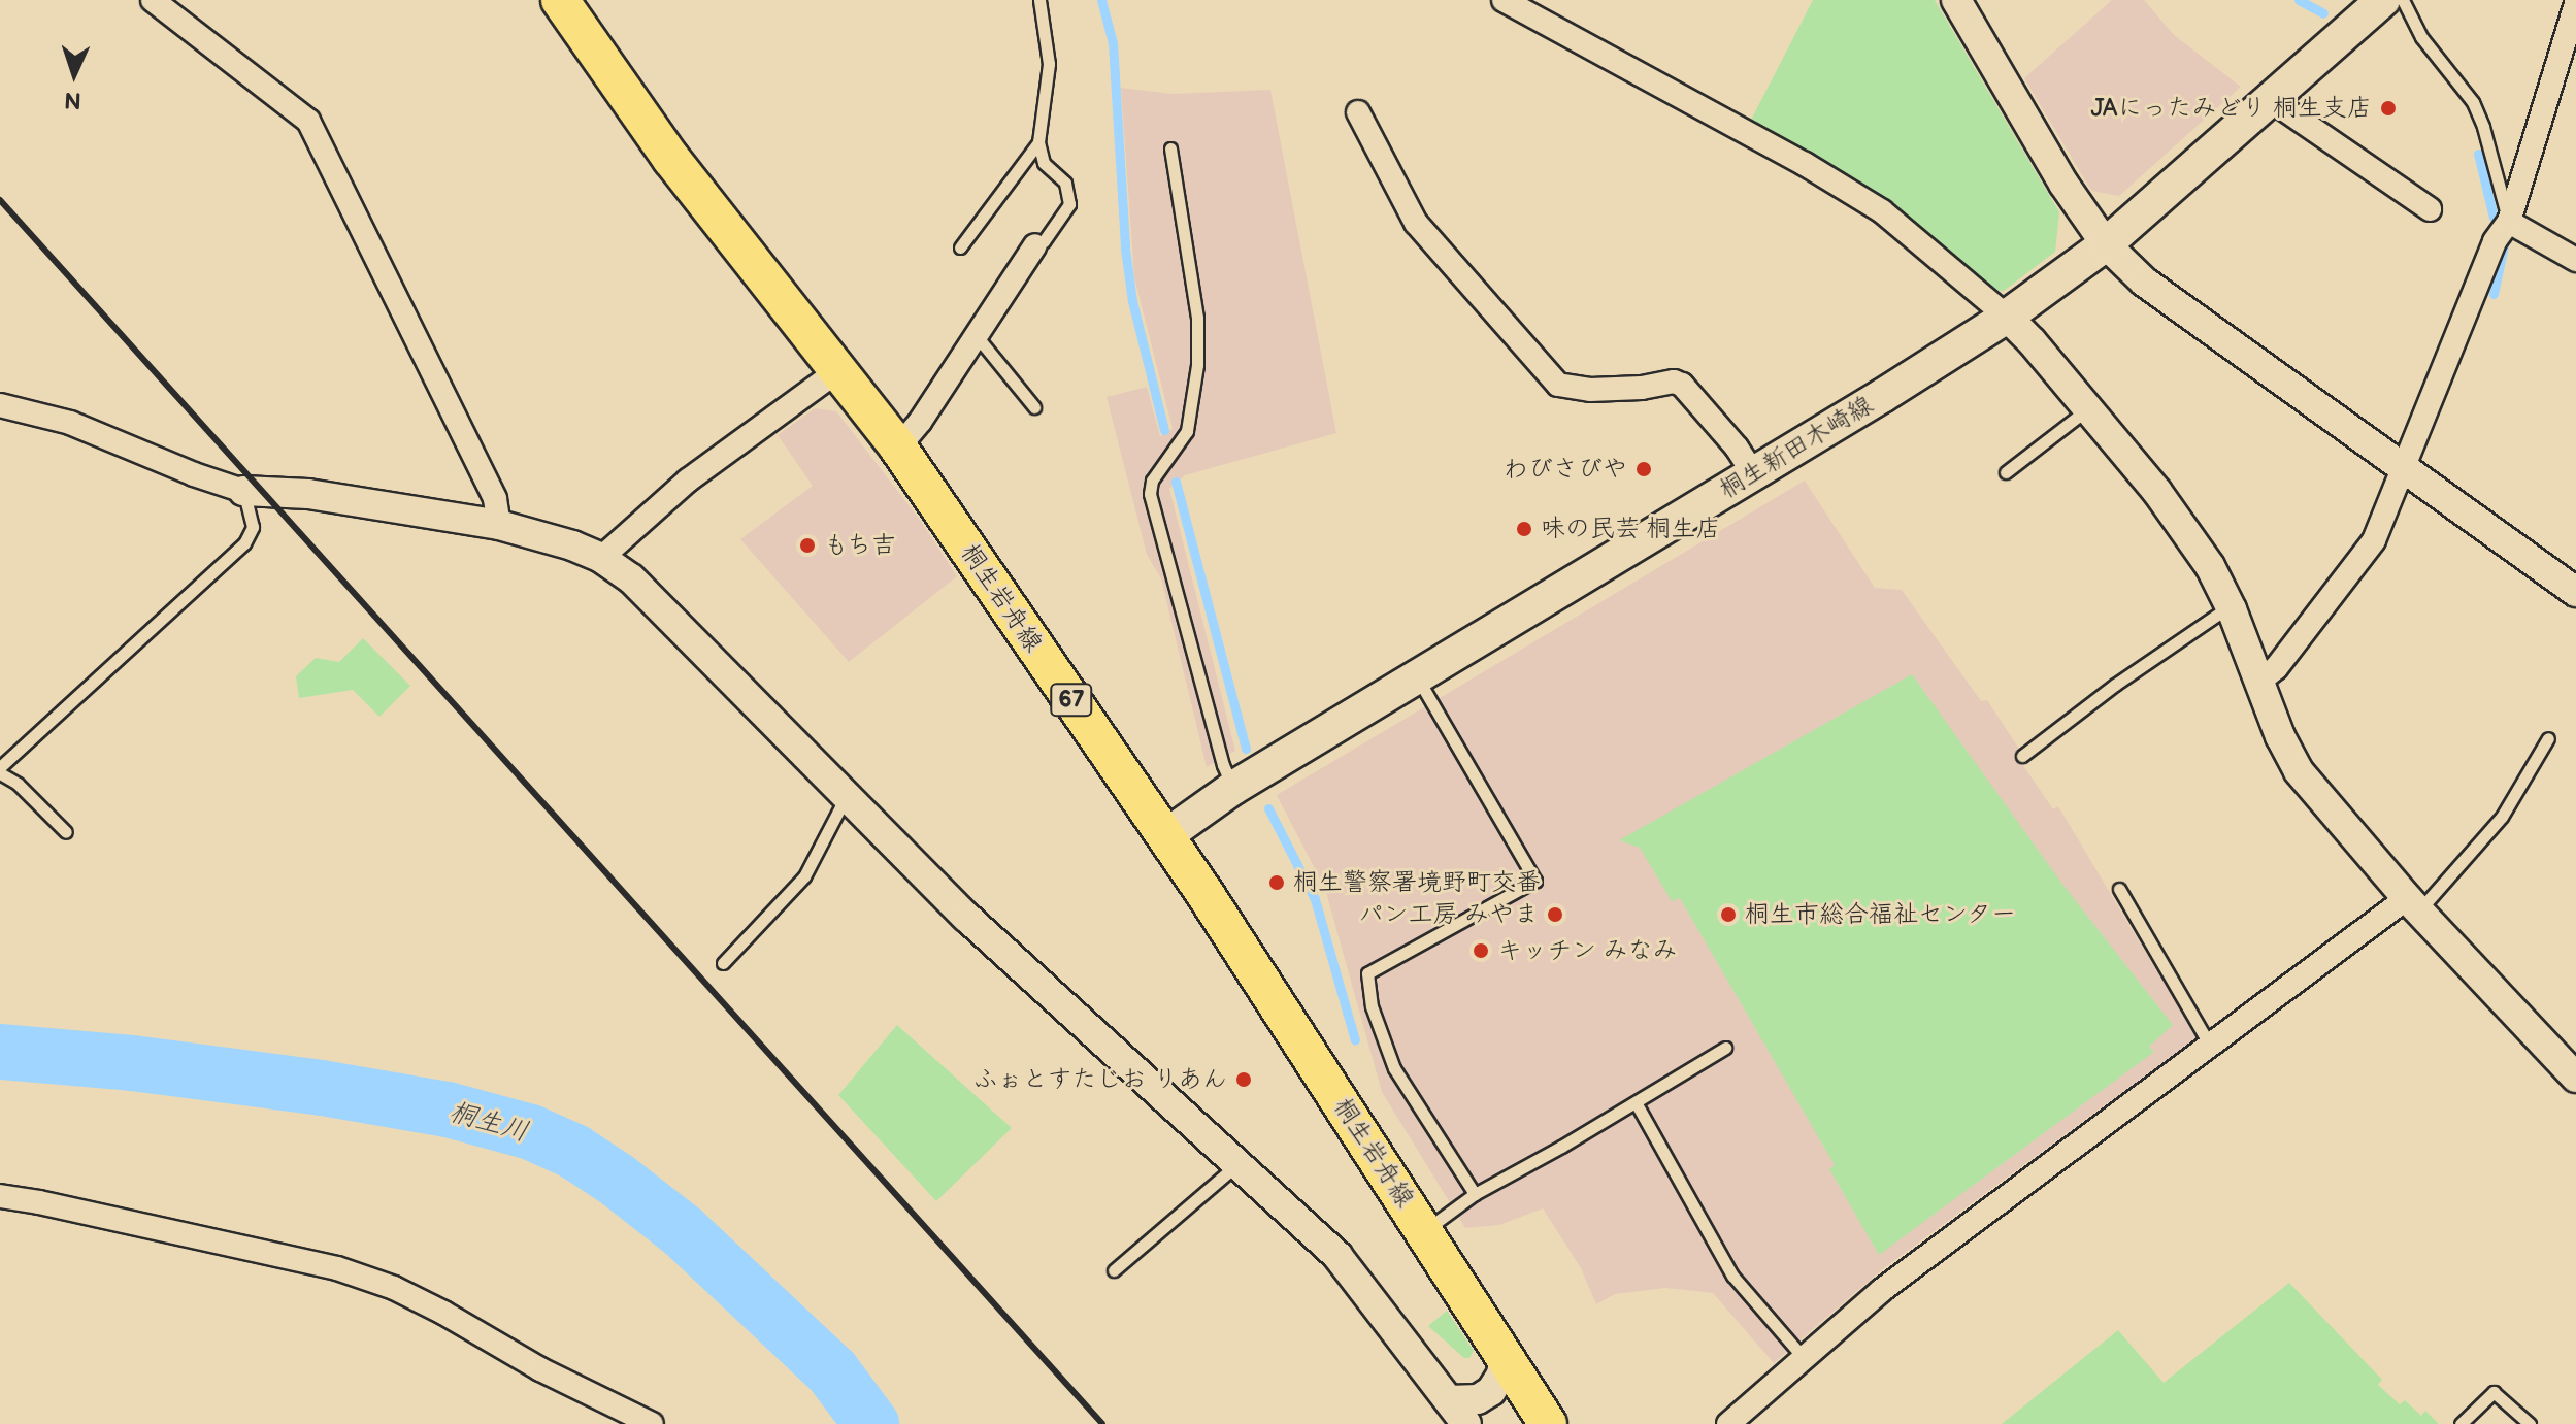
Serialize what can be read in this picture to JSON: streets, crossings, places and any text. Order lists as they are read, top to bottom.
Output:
{
  "streets": {
    "main road": ["桐生新田木崎線", "桐生岩舟線", "67"]
  },
  "crossings": [
    ["桐生新田木崎線", "桐生岩舟線"]
  ],
  "water": ["桐生川"],
  "places": [
    "JAにったみどり 桐生支店",
    "わびさびや",
    "味の民芸 桐生店",
    "もち吉",
    "桐生警察署境野町交番",
    "パン工房 みやま",
    "桐生市総合福祉センター",
    "キッチン みなみ",
    "ふぉとすたじお りあん"
  ],
  "north": "bottom"
}
